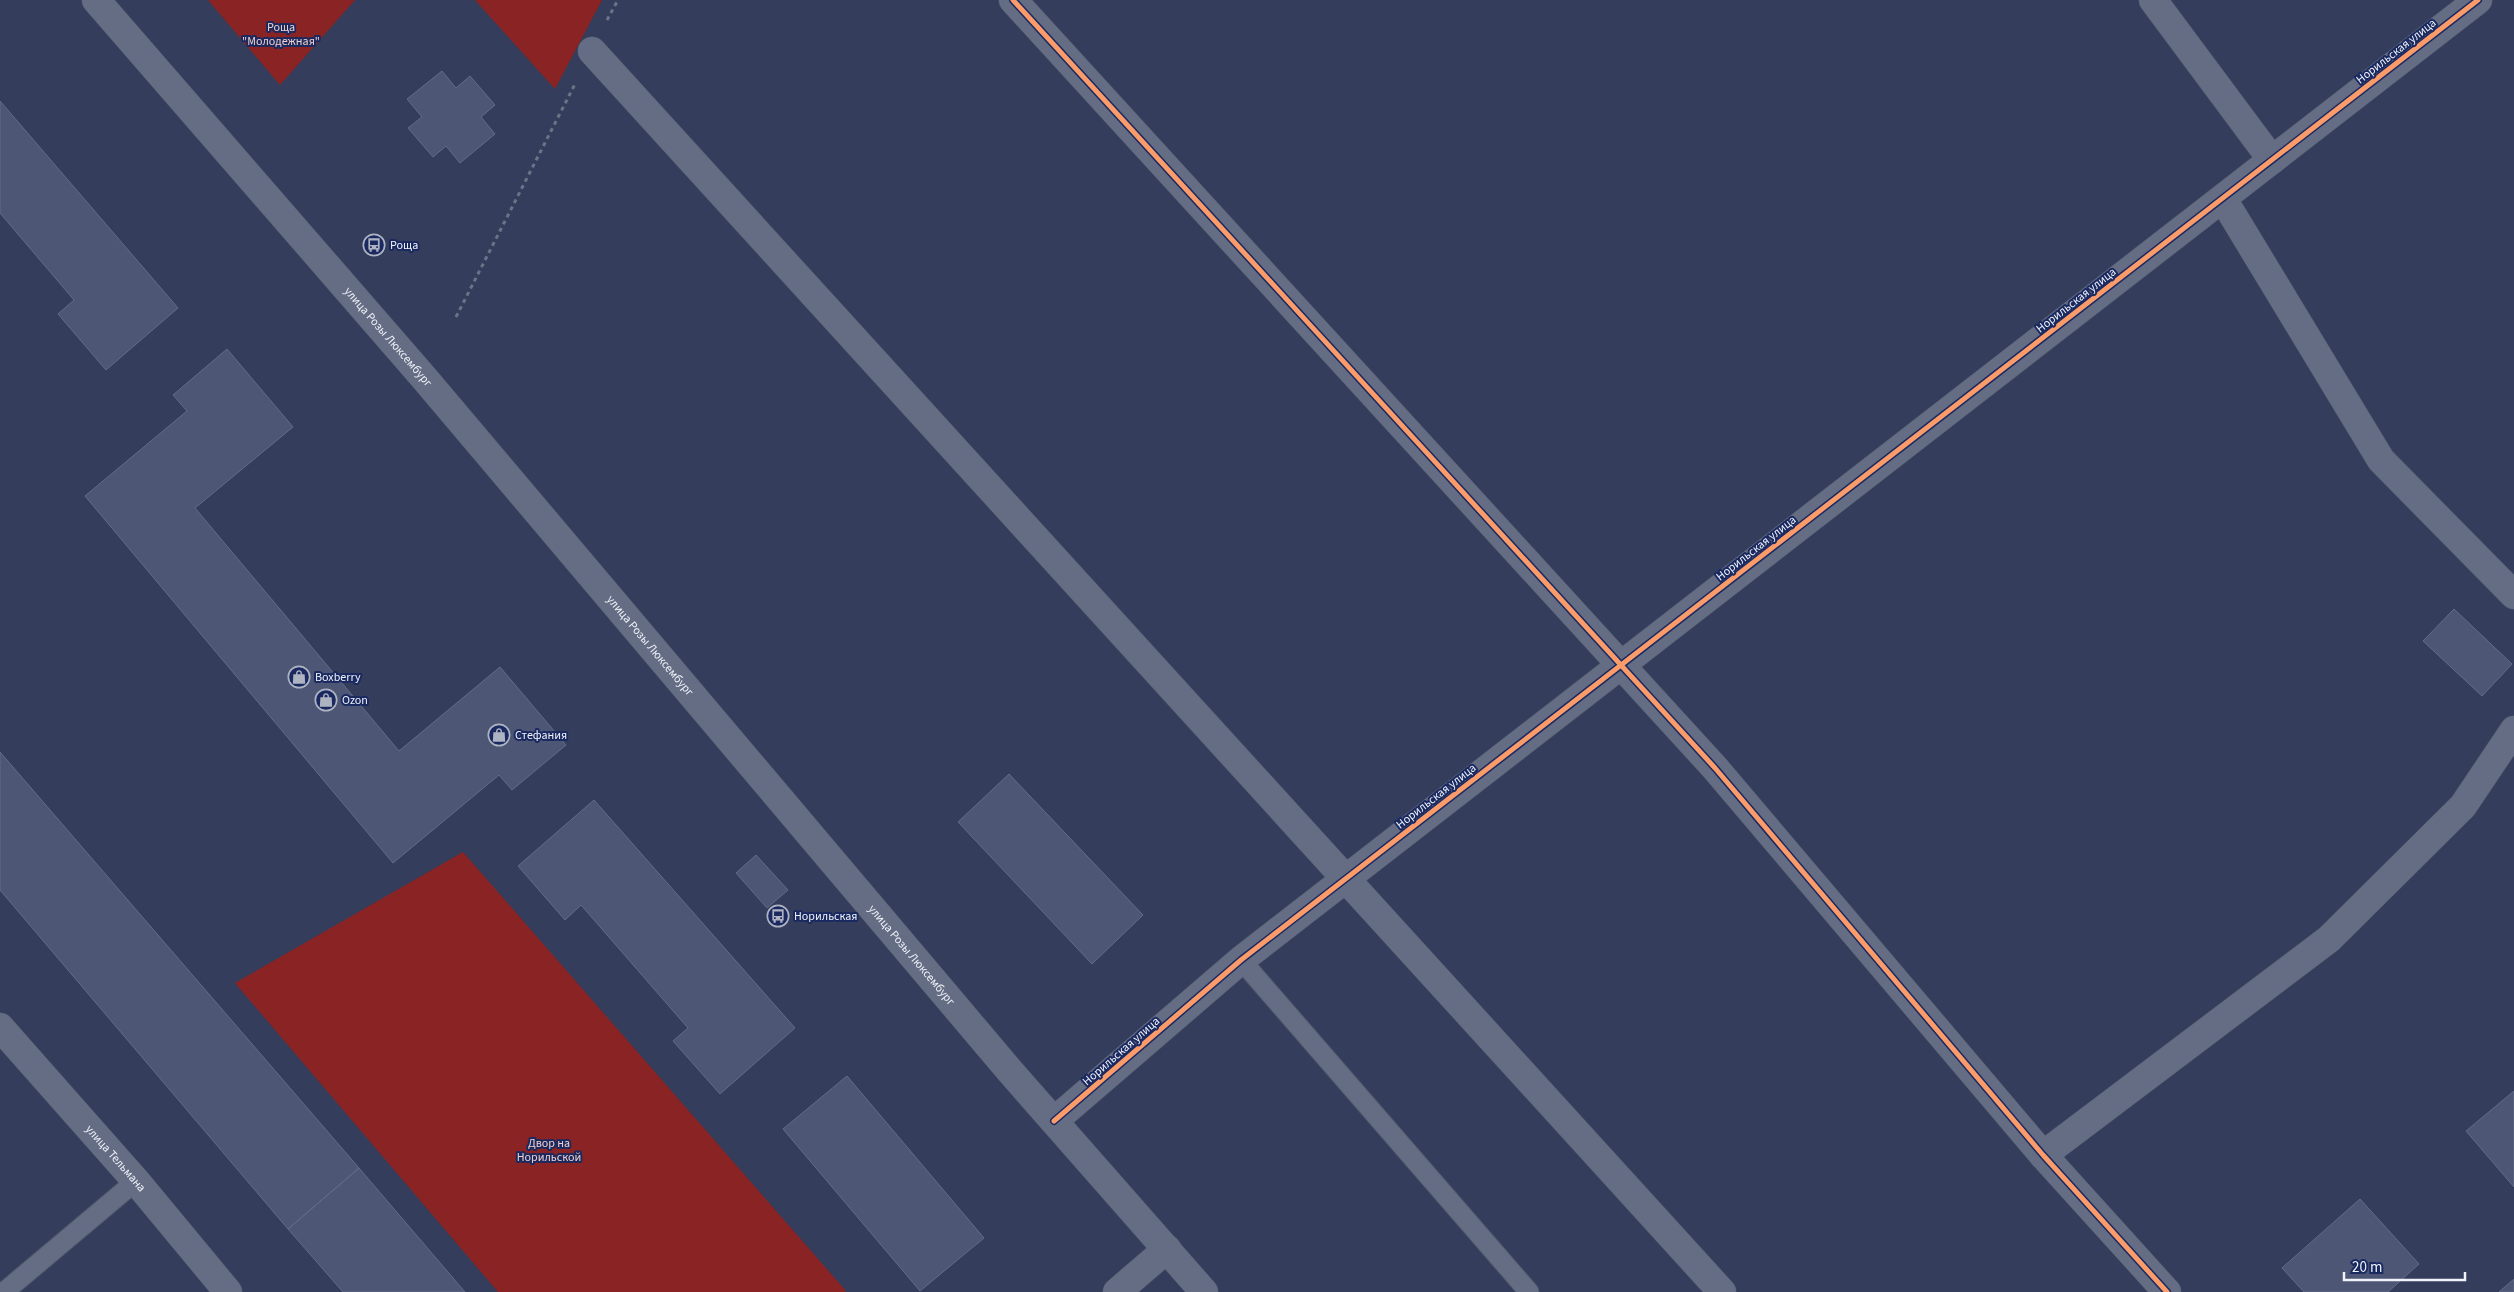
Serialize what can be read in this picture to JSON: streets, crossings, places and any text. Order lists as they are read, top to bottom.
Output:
{
  "streets": {
    "street": ["Норильская улица", "улица Розы Люксембург", "улица Тельмана"]
  },
  "crossings": [
    ["Норильская улица", "улица Розы Люксембург"]
  ],
  "parks": ["Роща \"Молодежная\"", "Двор на Норильской"],
  "places": {
    "bus stop": ["Роща", "Норильская"],
    "shop": ["Boxberry", "Ozon", "Стефания"]
  },
  "scale_bar": "20 m"
}
